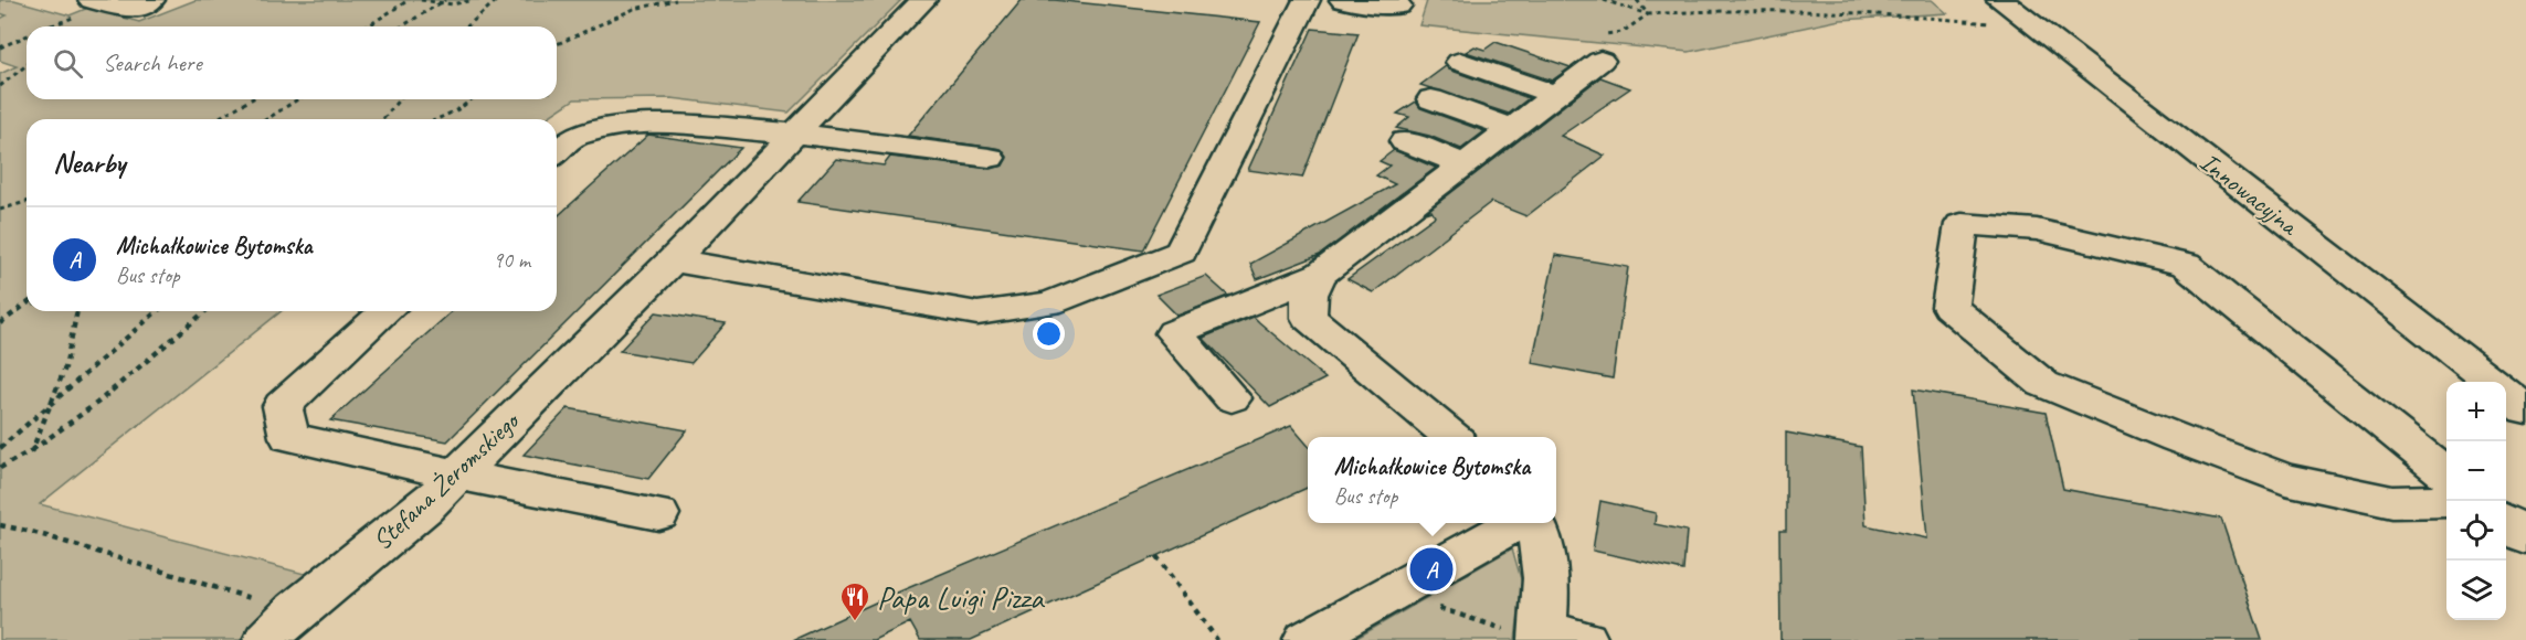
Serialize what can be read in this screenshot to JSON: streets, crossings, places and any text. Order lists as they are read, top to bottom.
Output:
{
  "streets": {
    "street": ["Innowacyjna", "Stefana Żeromskiego"]
  },
  "places": {
    "restaurant": ["Papa Luigi Pizza"]
  },
  "page": {
    "search": "Search here",
    "heading": "Nearby",
    "list": [
      {
        "mark": "A",
        "name": "Michałkowice Bytomska",
        "note": "Bus stop",
        "value": "90 m"
      }
    ],
    "map_buttons": ["+", "−"],
    "popup": ["Michałkowice Bytomska", "Bus stop"],
    "pins": "A"
  }
}
